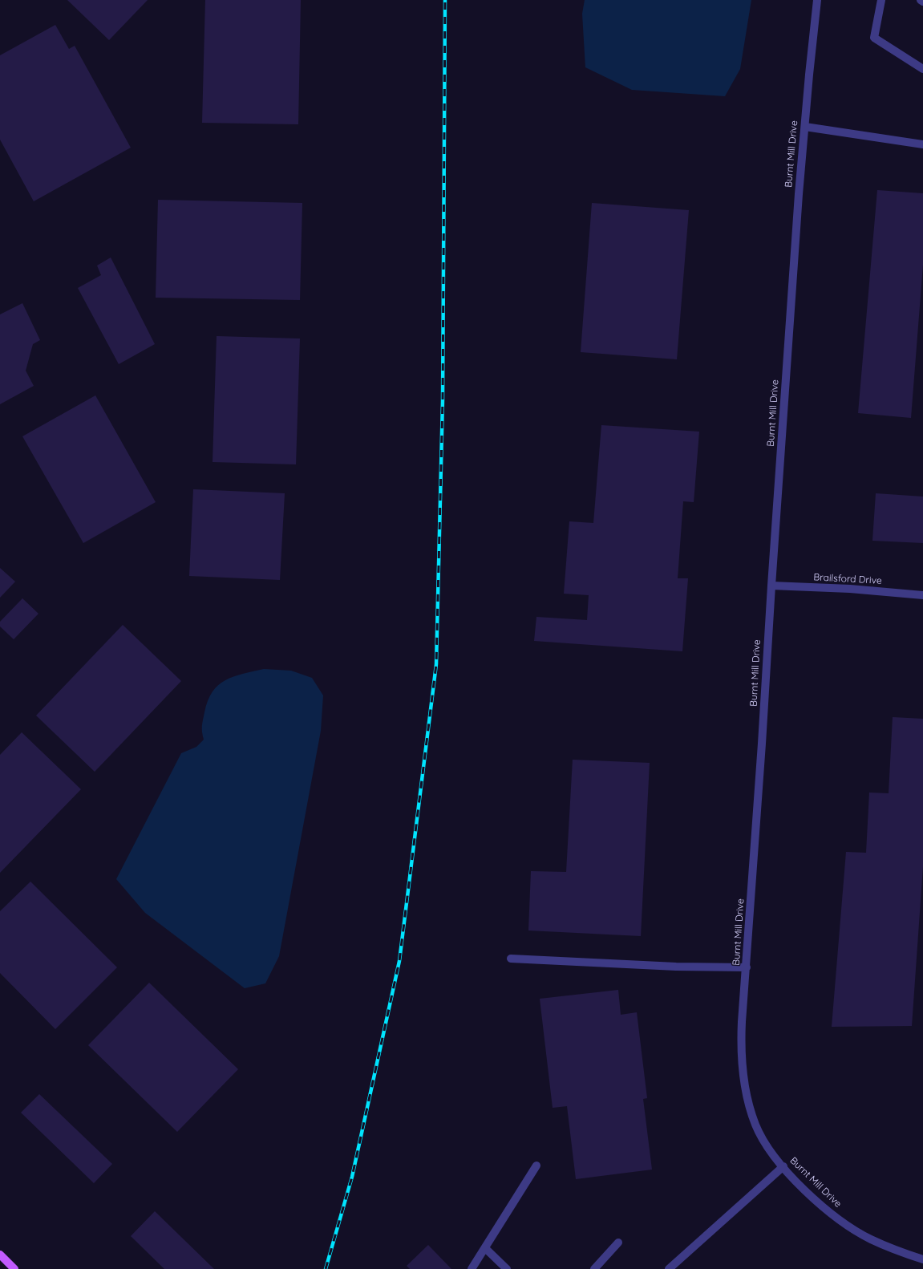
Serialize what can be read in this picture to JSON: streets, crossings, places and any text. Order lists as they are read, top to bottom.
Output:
{
  "streets": {
    "street": ["Burnt Mill Drive", "Brailsford Drive"]
  },
  "crossings": [
    ["Burnt Mill Drive", "Brailsford Drive"]
  ]
}
